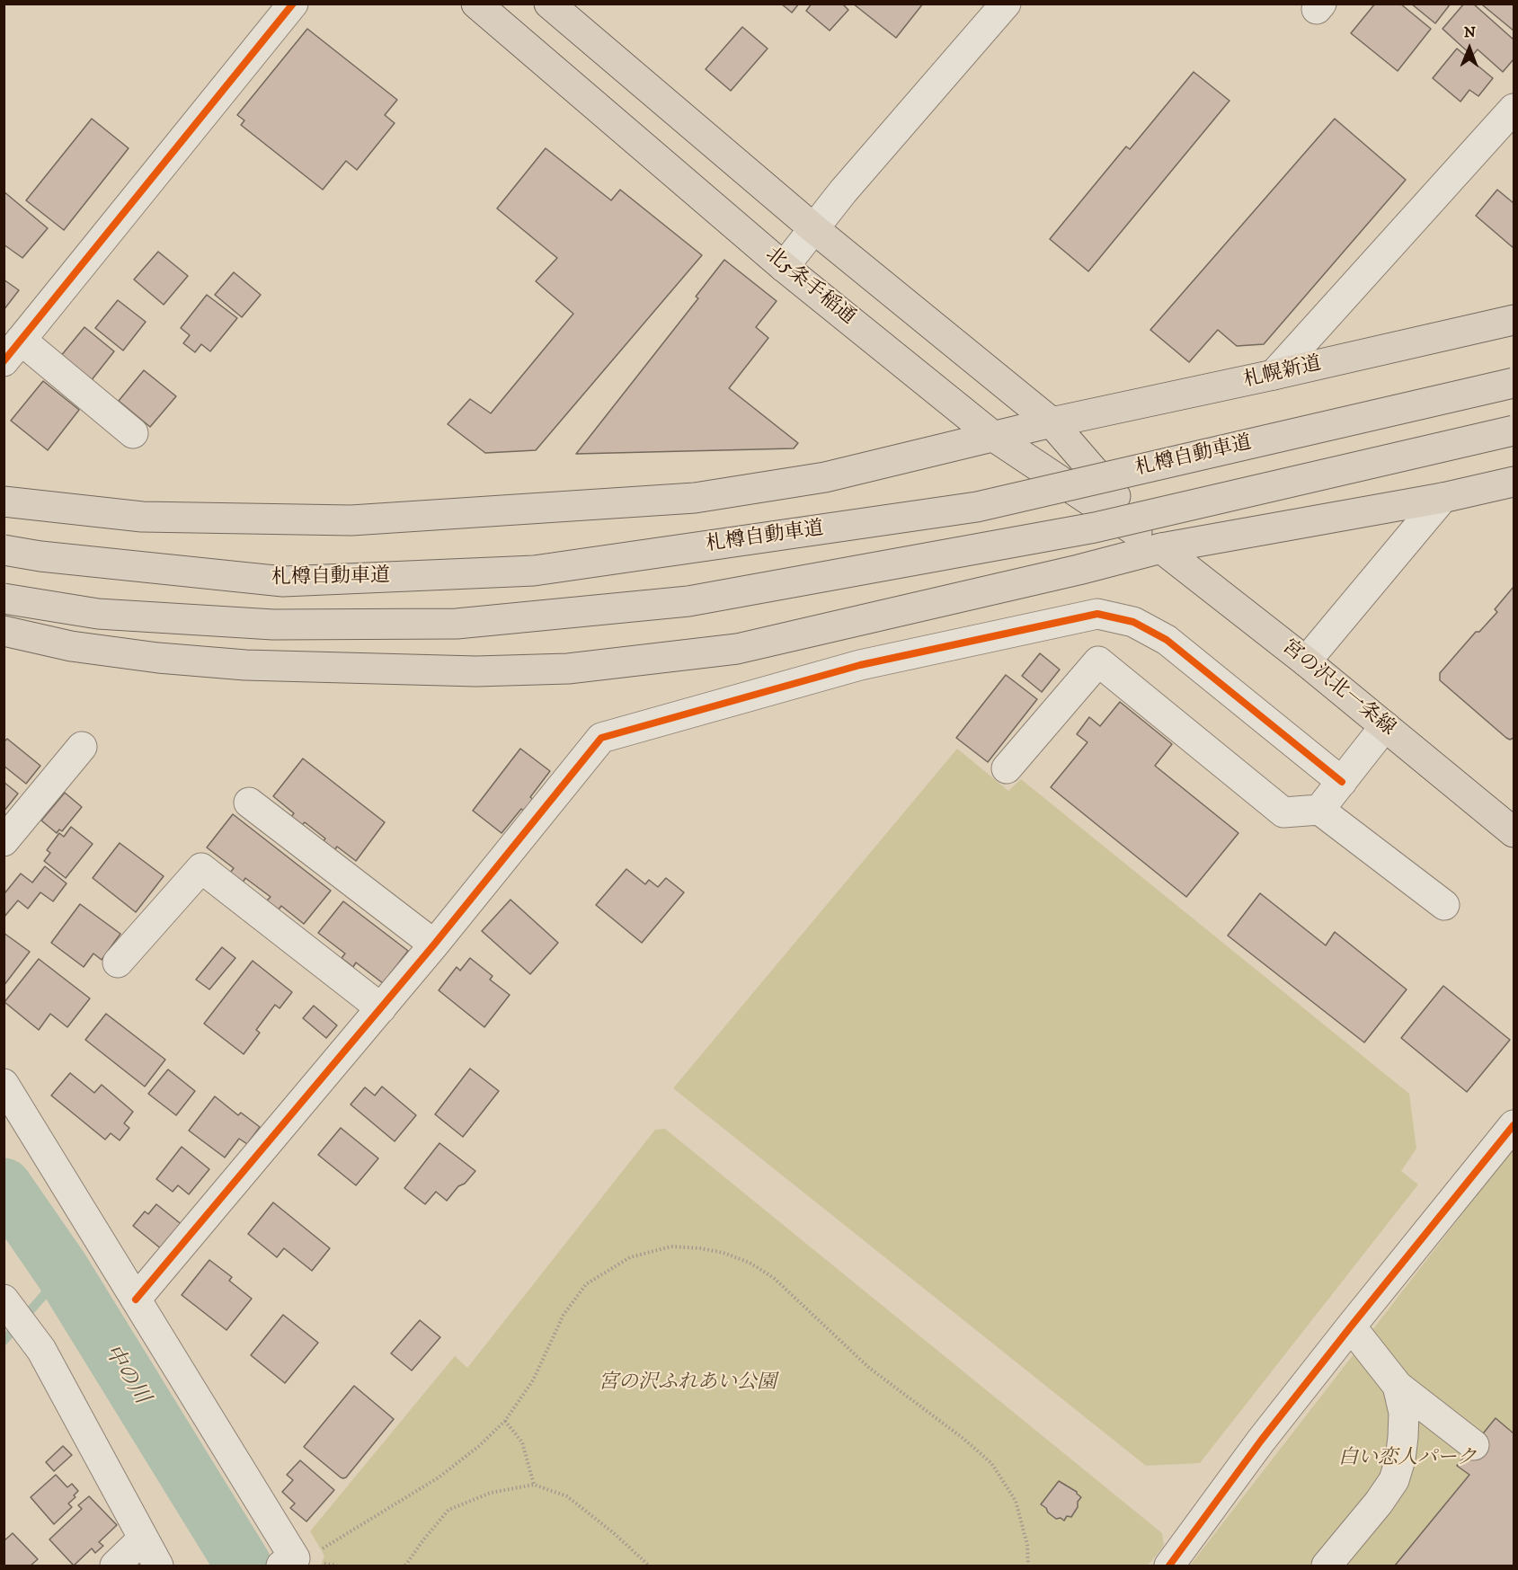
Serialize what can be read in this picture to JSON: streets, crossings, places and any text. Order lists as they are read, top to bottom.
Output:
{
  "streets": {
    "main road": [
      "北5条手稲通",
      "札幌新道",
      "札樽自動車道",
      "宮の沢北一条線"
    ]
  },
  "crossings": [
    ["北5条手稲通", "札幌新道"],
    ["北5条手稲通", "宮の沢北一条線"]
  ],
  "water": ["中の川"],
  "parks": ["宮の沢ふれあい公園", "白い恋人パーク"],
  "north": "top"
}
